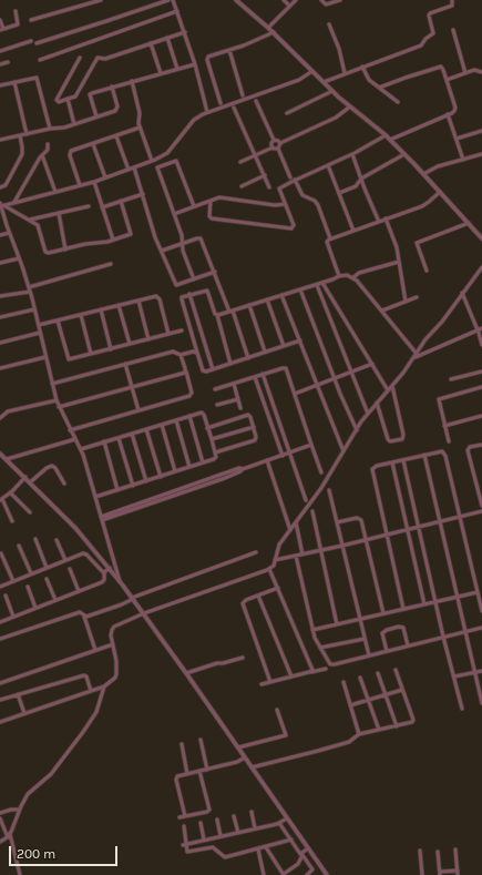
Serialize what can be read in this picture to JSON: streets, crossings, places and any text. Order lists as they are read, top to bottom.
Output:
{
  "scale_bar": "200 m"
}
